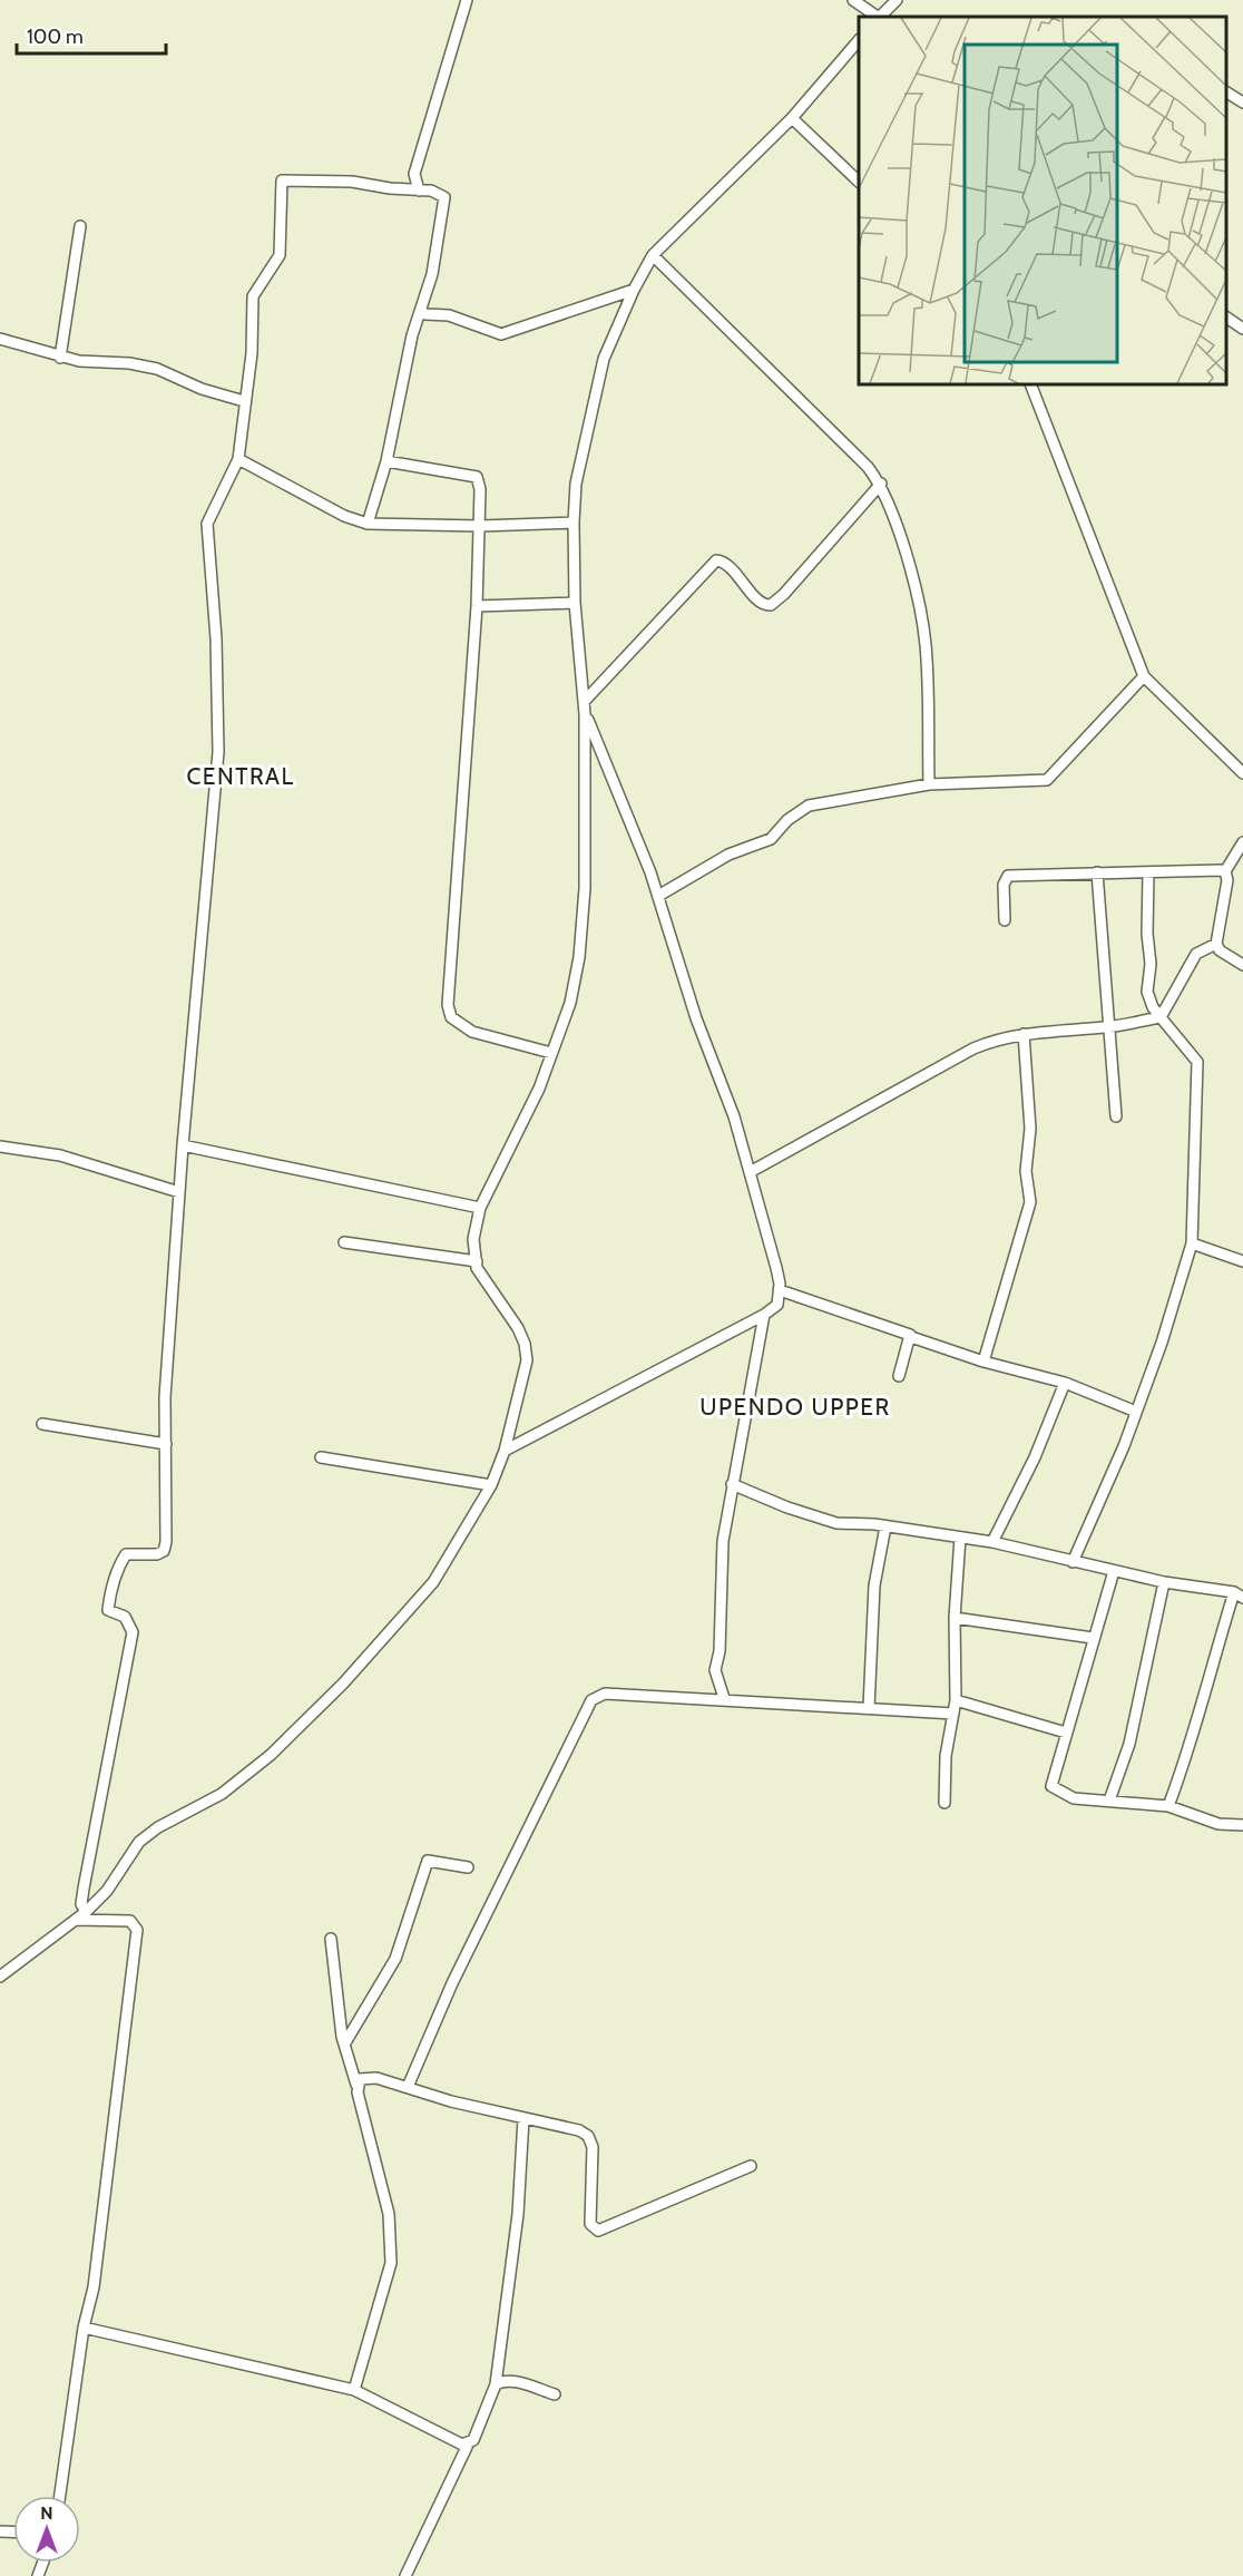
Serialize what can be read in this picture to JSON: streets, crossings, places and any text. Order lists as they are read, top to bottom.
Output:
{
  "districts": ["CENTRAL", "UPENDO UPPER"],
  "scale_bar": "100 m",
  "north": "top"
}
